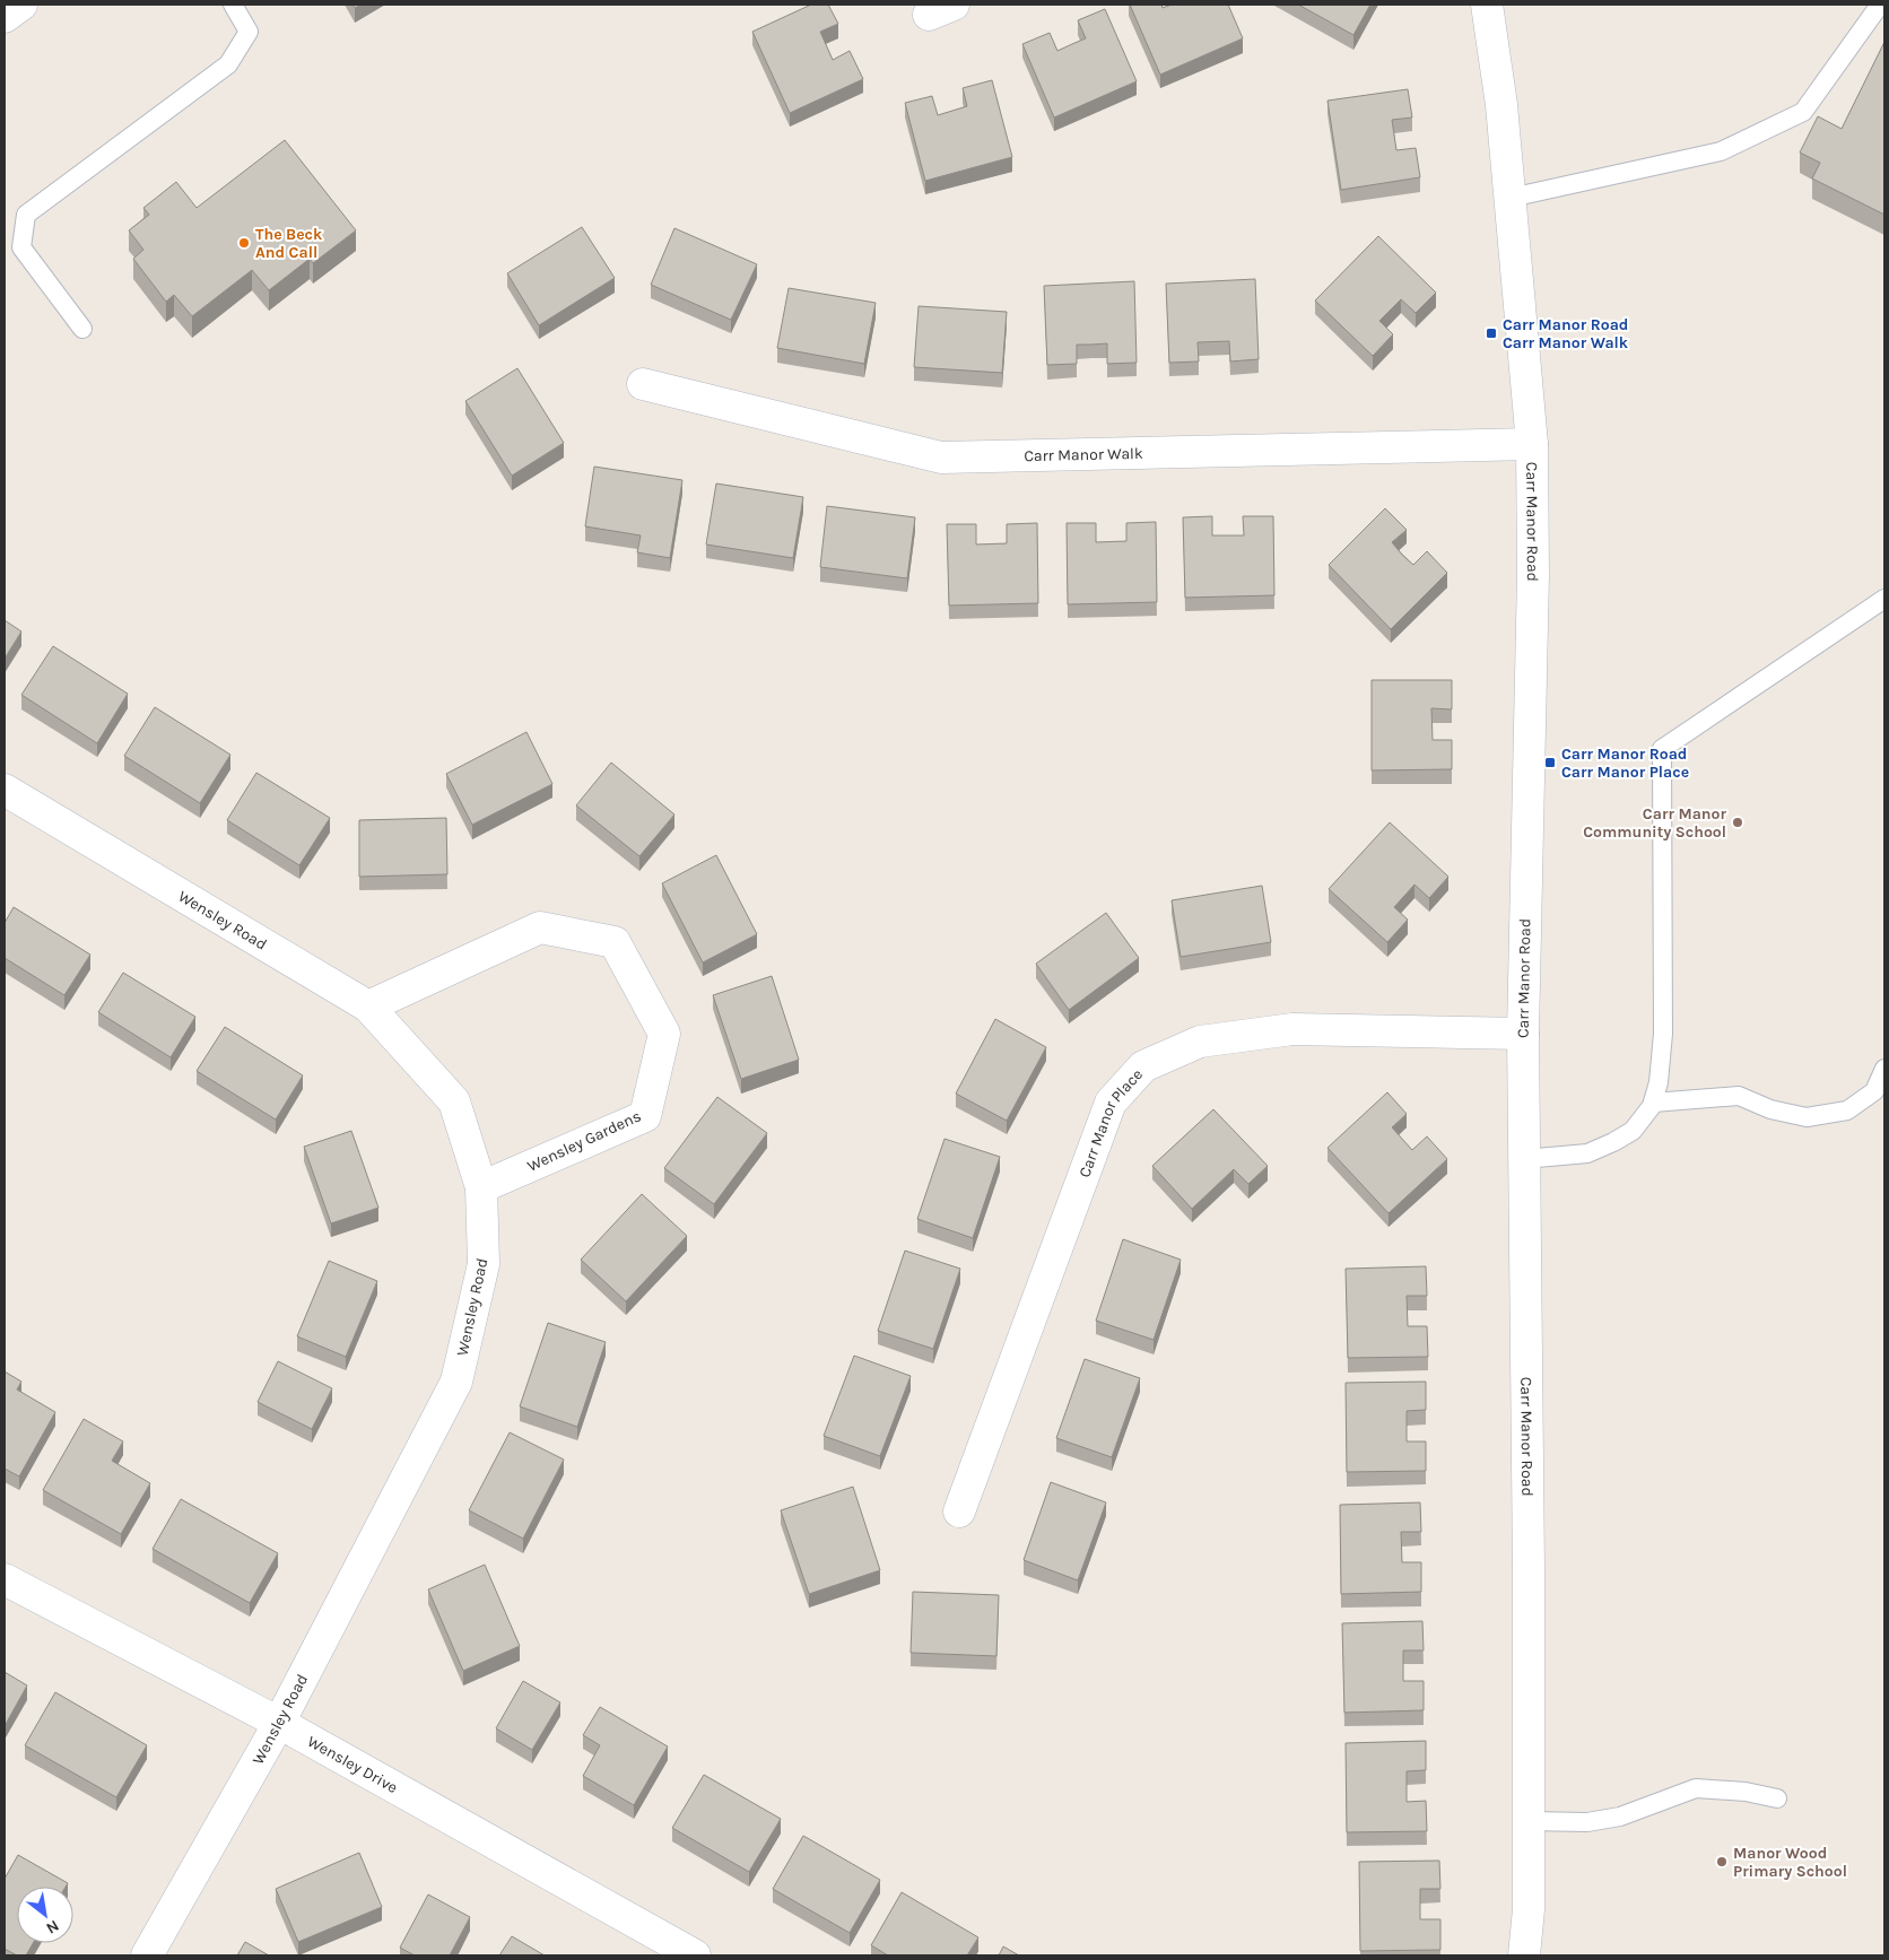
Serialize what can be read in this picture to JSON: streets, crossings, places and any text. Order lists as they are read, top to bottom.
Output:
{
  "streets": {
    "street": [
      "Carr Manor Walk",
      "Carr Manor Road",
      "Wensley Road",
      "Carr Manor Place",
      "Wensley Gardens",
      "Wensley Drive"
    ]
  },
  "crossings": [
    ["Carr Manor Walk", "Carr Manor Road"],
    ["Carr Manor Road", "Carr Manor Place"],
    ["Wensley Road", "Wensley Gardens"],
    ["Wensley Road", "Wensley Drive"]
  ],
  "places": {
    "other": ["The Beck And Call", "Carr Manor Community School", "Manor Wood Primary School"],
    "transit": ["Carr Manor Road Carr Manor Walk", "Carr Manor Road Carr Manor Place"]
  },
  "north": "bottom right"
}
